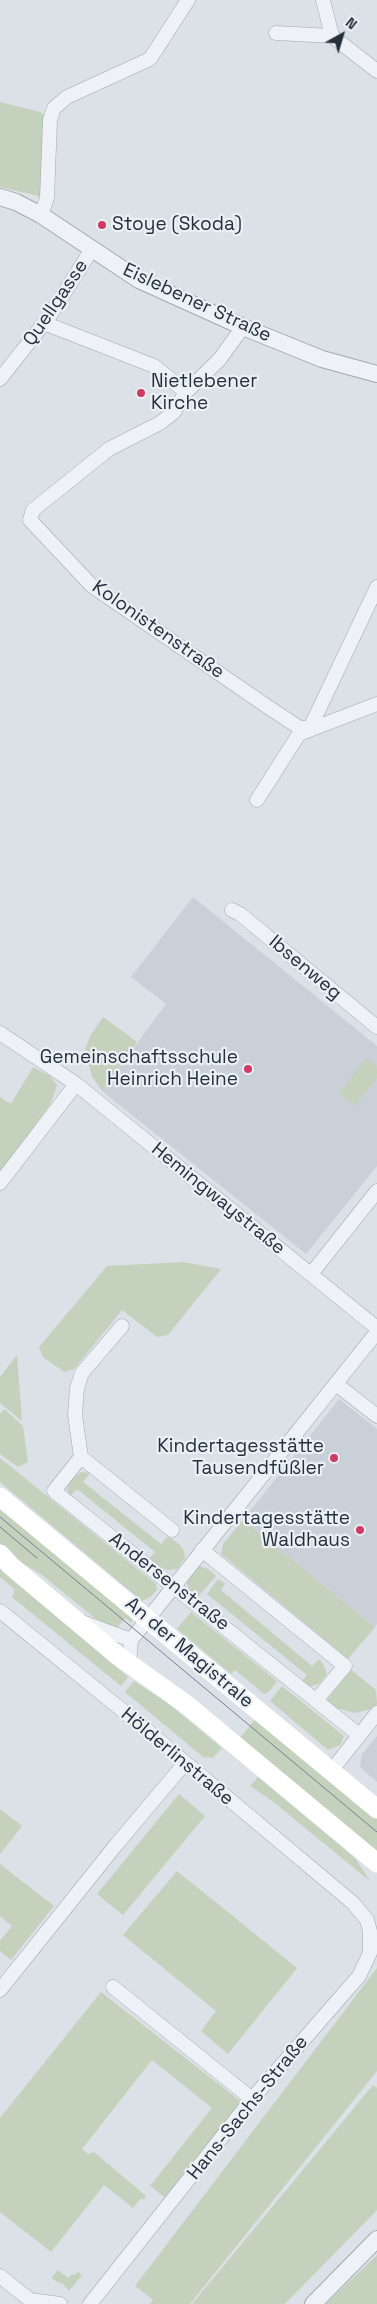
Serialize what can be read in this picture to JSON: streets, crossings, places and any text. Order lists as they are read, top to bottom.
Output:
{
  "streets": {
    "main road": ["An der Magistrale"],
    "street": [
      "Quellgasse",
      "Eislebener Straße",
      "Kolonistenstraße",
      "Ibsenweg",
      "Hemingwaystraße",
      "Andersenstraße",
      "Hölderlinstraße",
      "Hans-Sachs-Straße"
    ]
  },
  "crossings": [
    ["Quellgasse", "Eislebener Straße"],
    ["Hölderlinstraße", "Hans-Sachs-Straße"]
  ],
  "places": [
    "Stoye (Skoda)",
    "Nietlebener Kirche",
    "Gemeinschaftsschule Heinrich Heine",
    "Kindertagesstätte Tausendfüßler",
    "Kindertagesstätte Waldhaus"
  ],
  "north": "top right"
}
